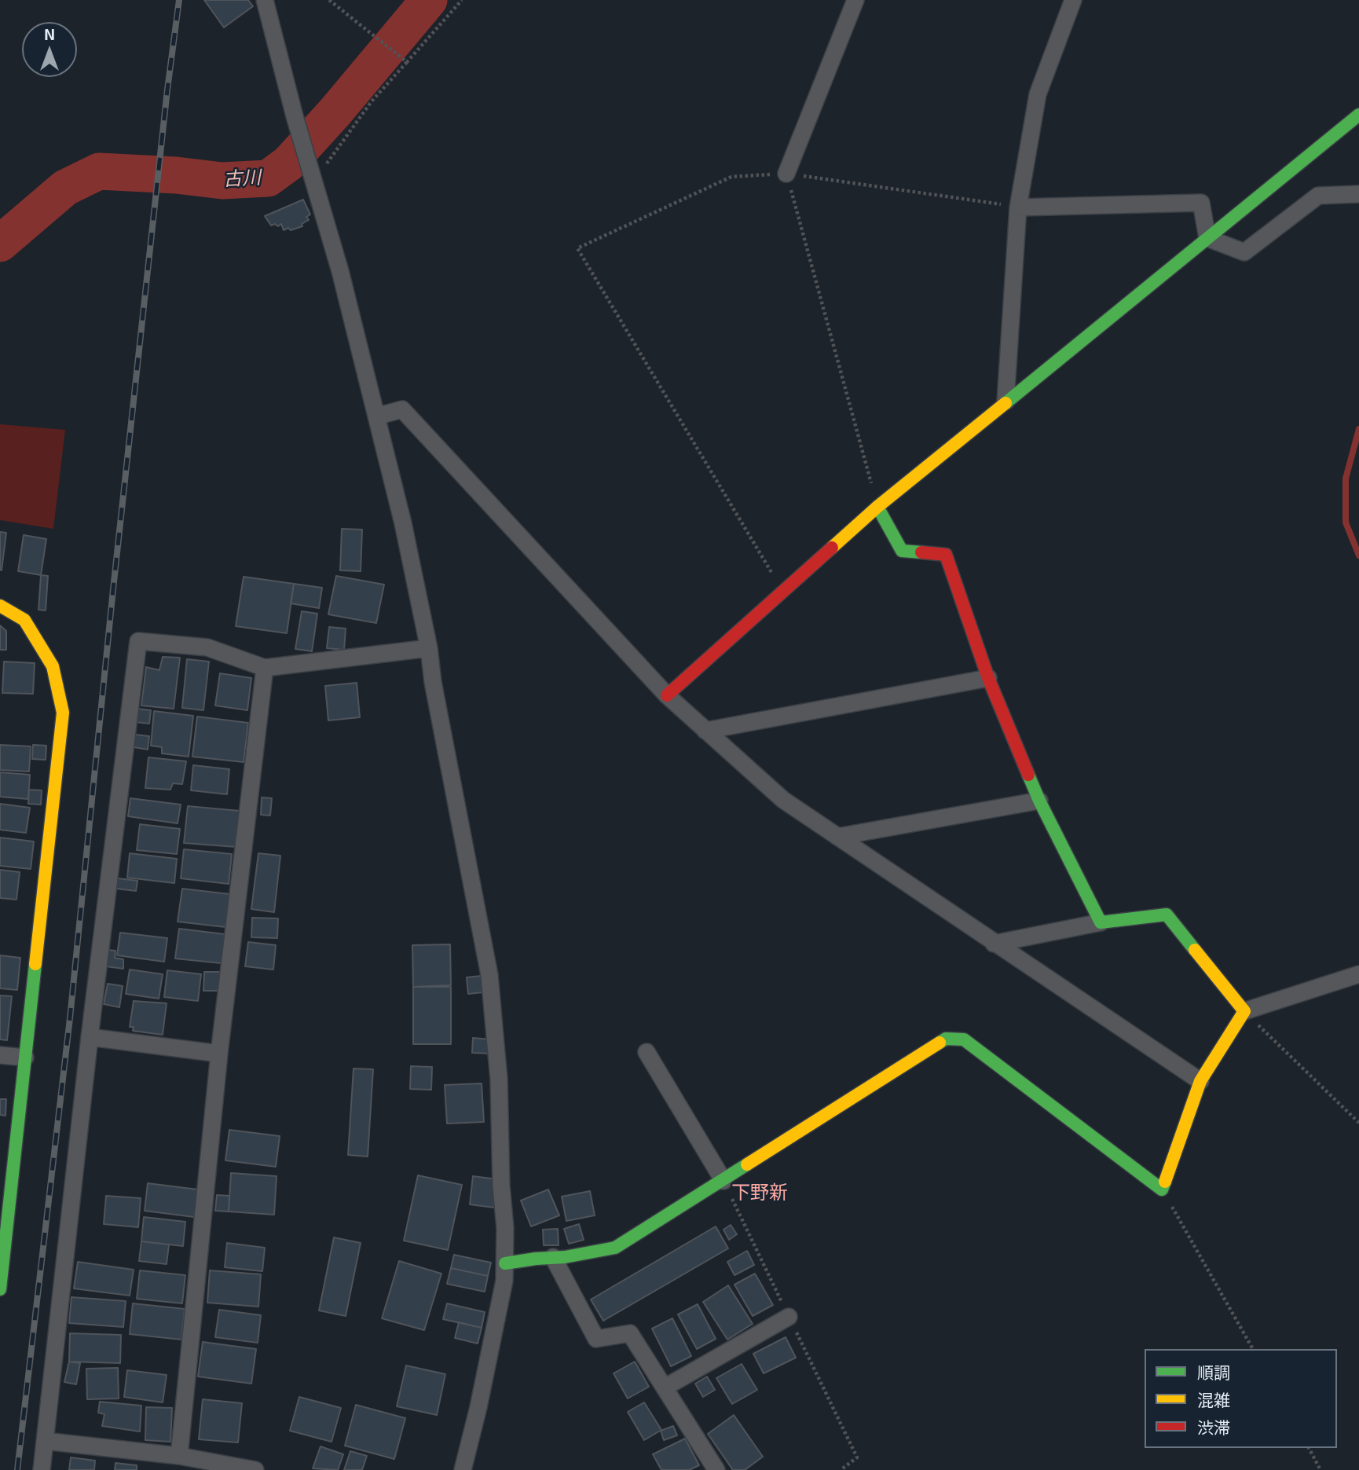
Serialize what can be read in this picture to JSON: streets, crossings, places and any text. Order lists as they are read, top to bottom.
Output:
{
  "districts": ["下野新"],
  "water": ["古川"],
  "legend": ["順調", "混雑", "渋滞"],
  "north": "top"
}
